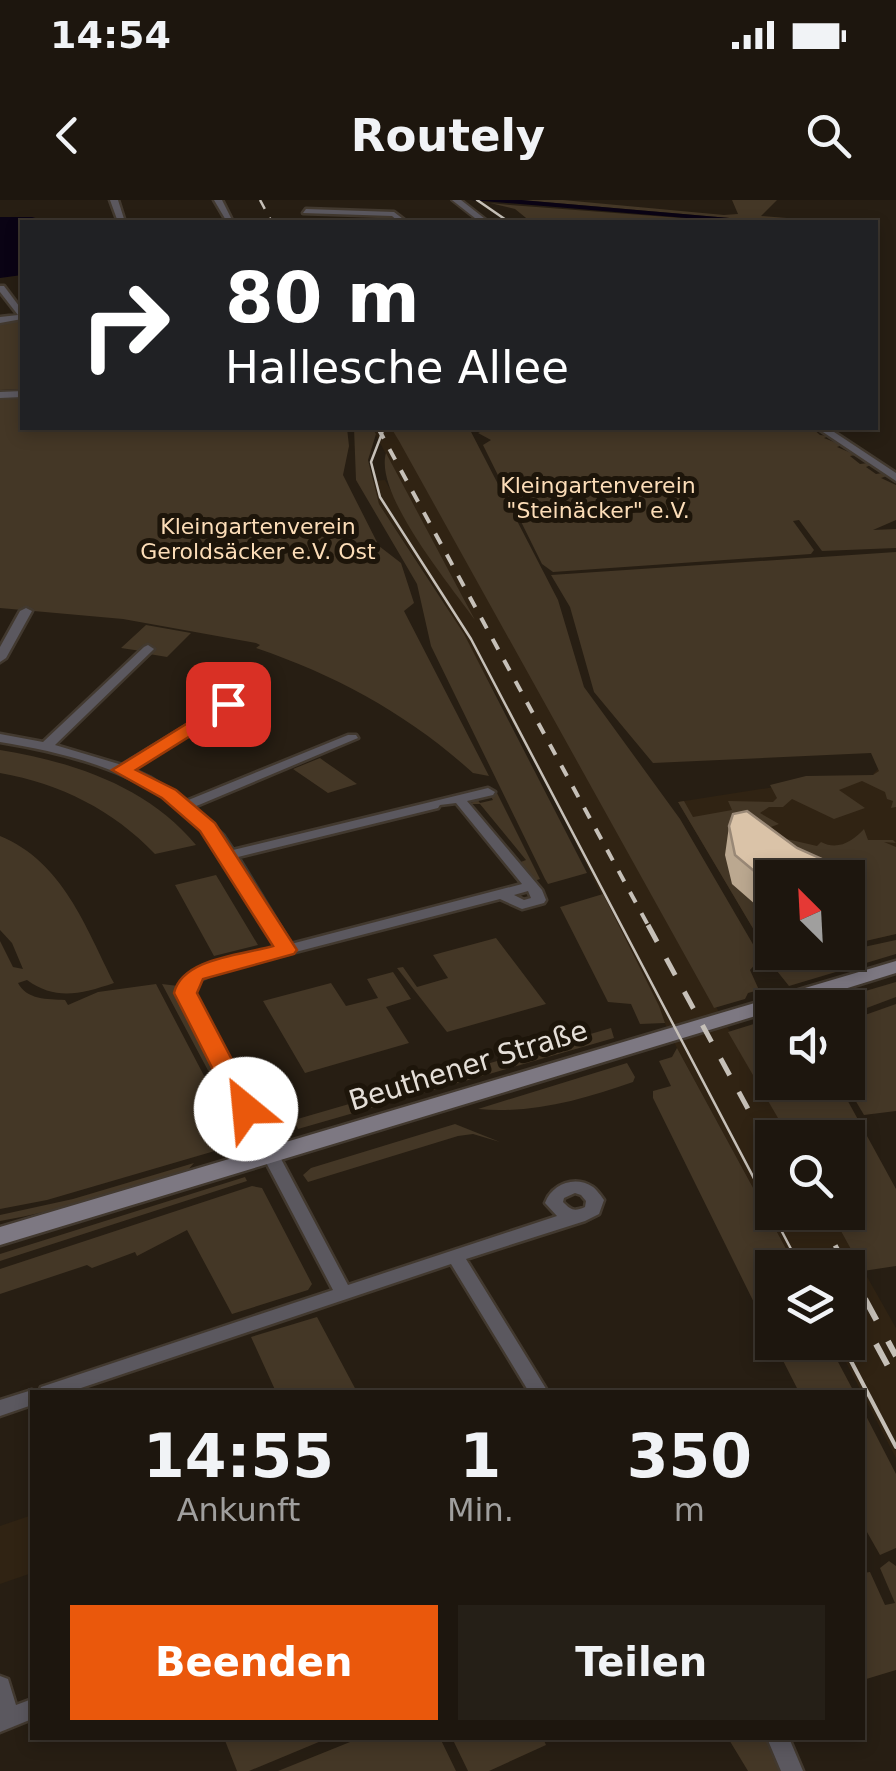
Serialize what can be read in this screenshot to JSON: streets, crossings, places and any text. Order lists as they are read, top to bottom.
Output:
{
  "streets": {
    "main road": ["Beuthener Straße"]
  },
  "parks": ["Kleingartenverein \"Steinäcker\" e.V.", "Kleingartenverein Geroldsäcker e.V. Ost"],
  "north": "top left",
  "page": {
    "status": "14:54",
    "header": "Routely",
    "turn": ["80 m", "Hallesche Allee"],
    "eta": [
      "14:55",
      "Ankunft",
      "1",
      "Min.",
      "350",
      "m"
    ],
    "buttons": ["Beenden", "Teilen"]
  }
}
